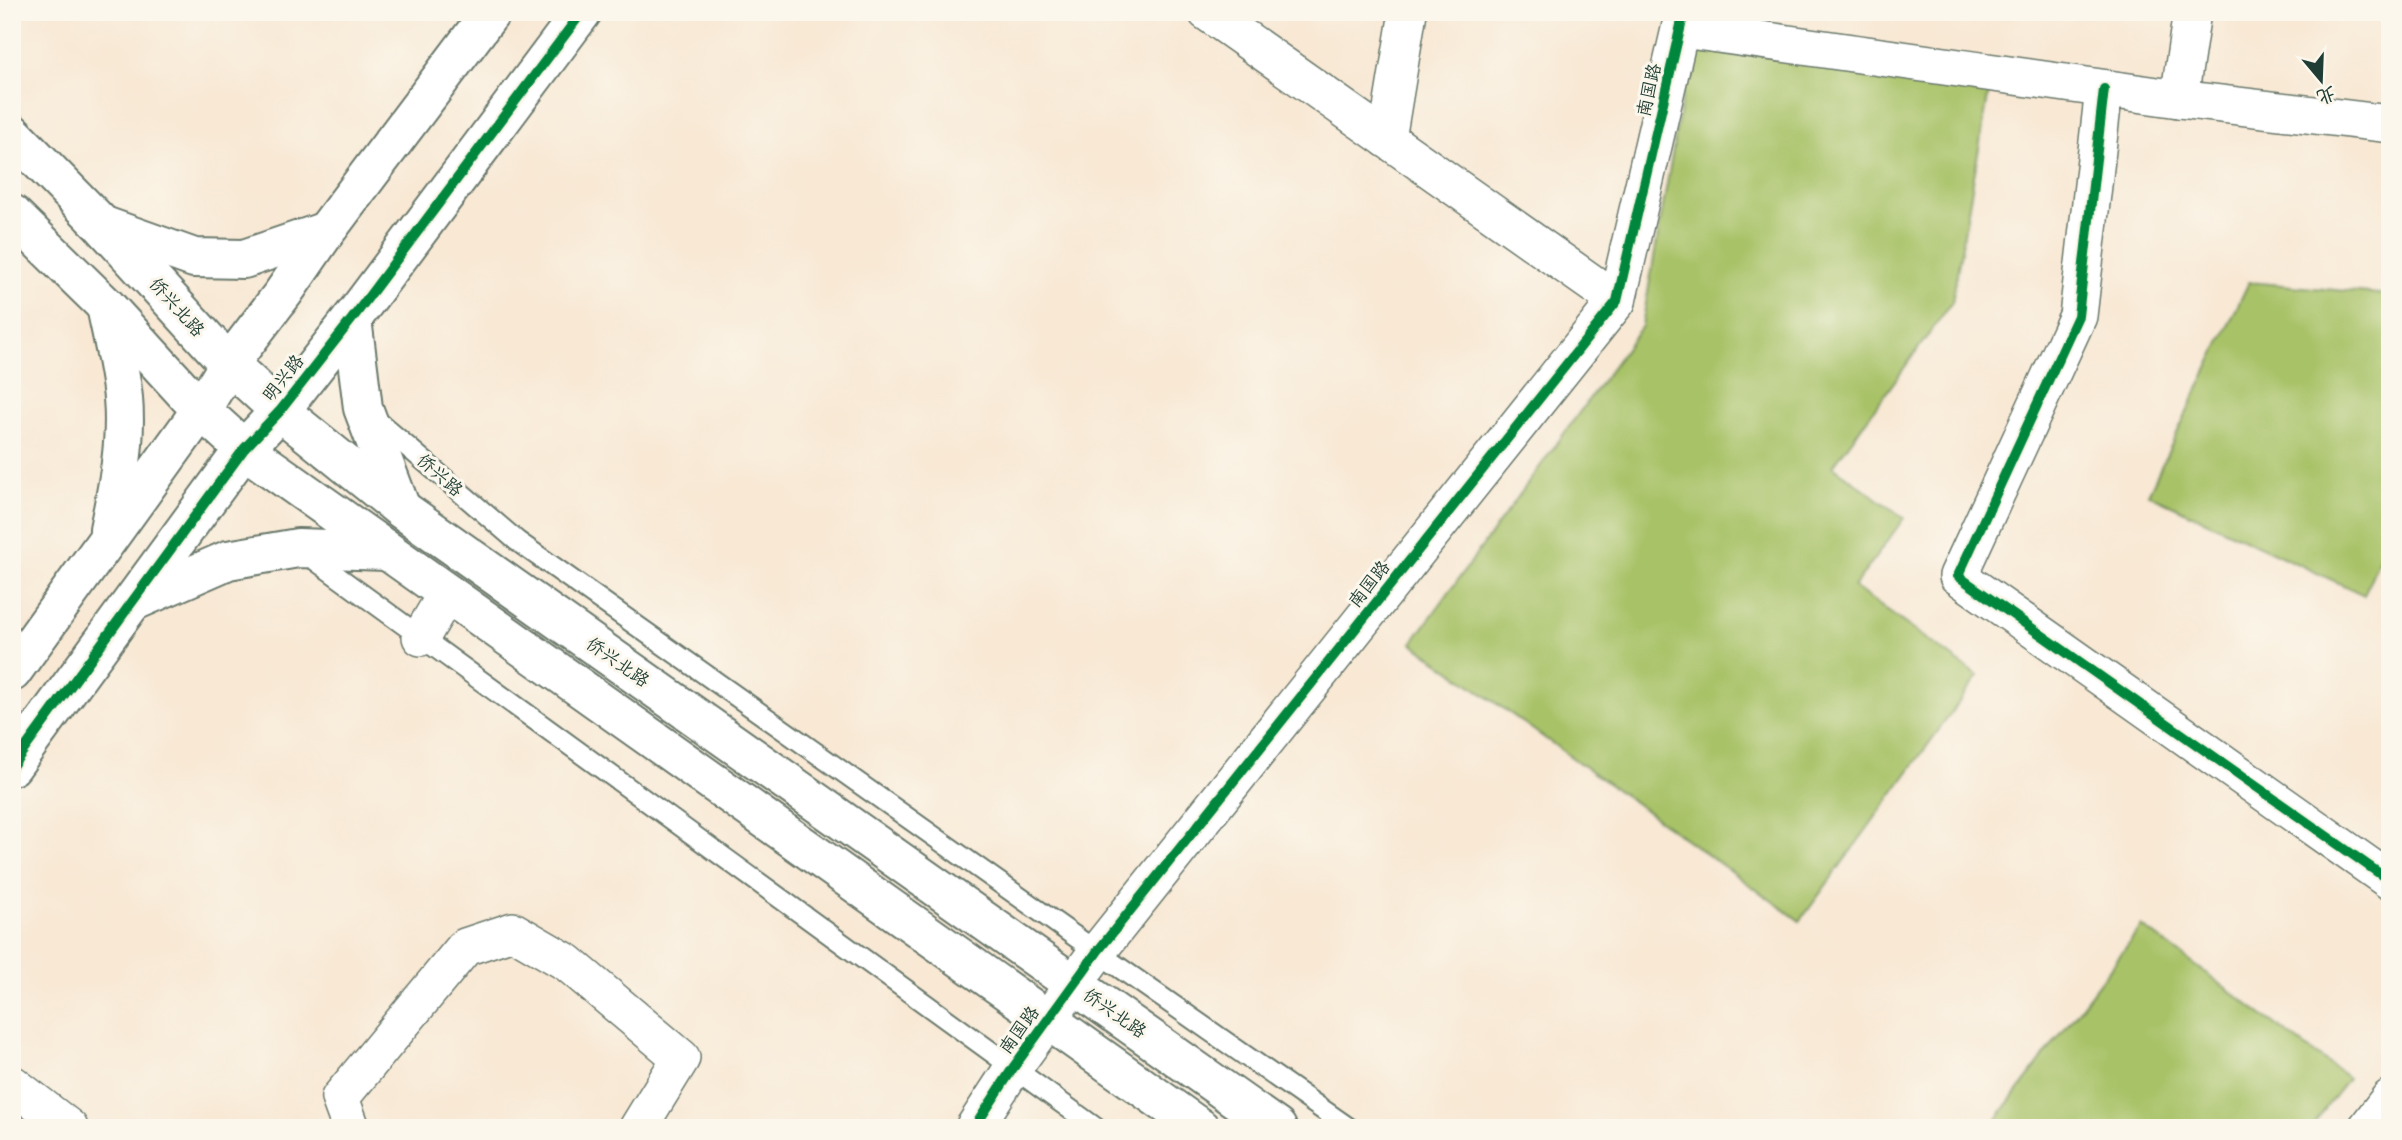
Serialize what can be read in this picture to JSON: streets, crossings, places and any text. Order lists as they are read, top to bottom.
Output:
{
  "streets": {
    "main road": ["侨兴北路", "明兴路"],
    "street": ["南国路"],
    "lane": ["侨兴路"]
  },
  "crossings": [
    ["南国路", "侨兴北路"],
    ["南国路", "侨兴路"],
    ["侨兴北路", "明兴路"]
  ],
  "north": "bottom"
}
